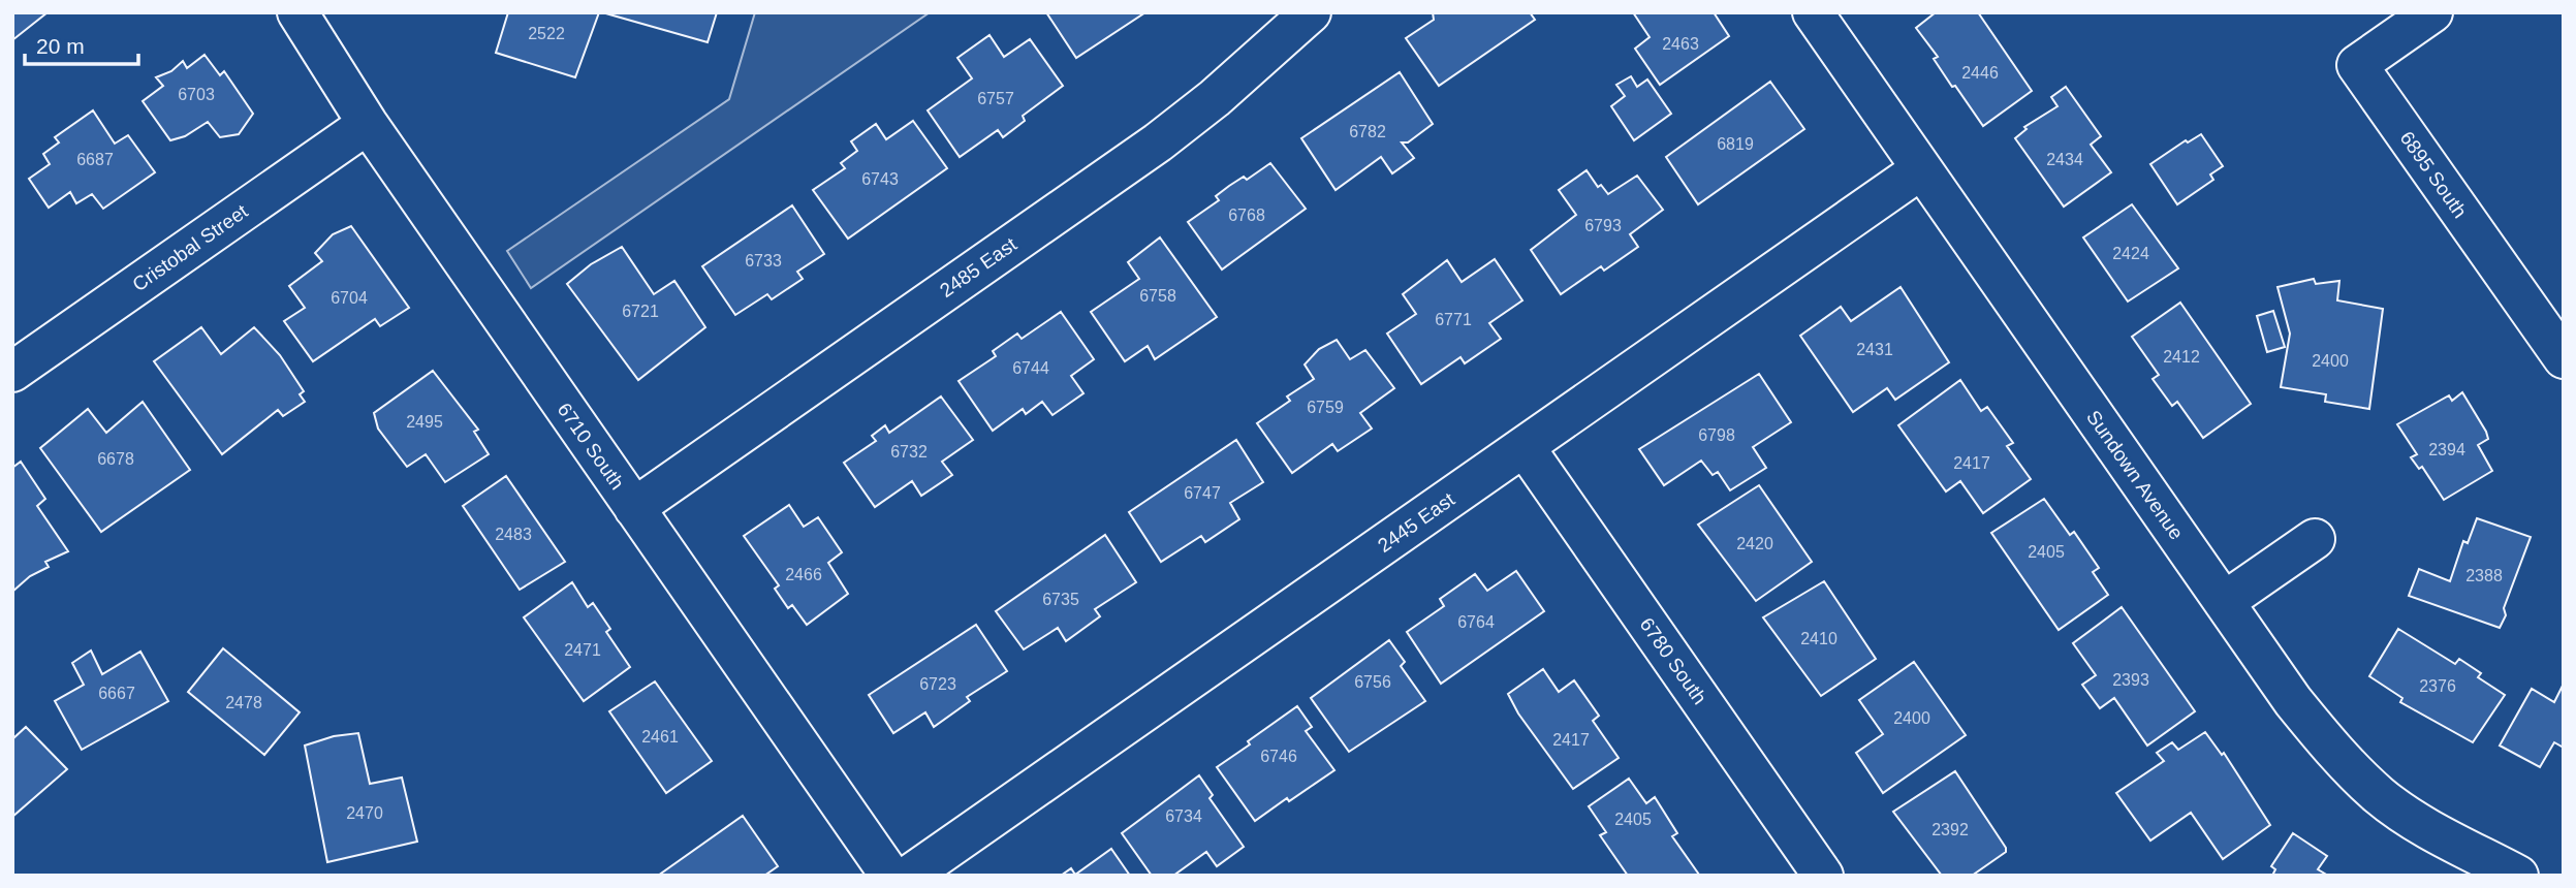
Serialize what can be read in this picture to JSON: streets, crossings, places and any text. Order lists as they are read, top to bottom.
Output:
{
  "streets": {
    "street": [
      "6895 South",
      "Cristobal Street",
      "2485 East",
      "6710 South",
      "Sundown Avenue",
      "2445 East",
      "6780 South"
    ]
  },
  "crossings": [
    ["Cristobal Street", "6710 South"],
    ["2485 East", "6710 South"],
    ["Sundown Avenue", "2445 East"],
    ["2445 East", "6780 South"]
  ],
  "house_numbers": [
    "2522",
    "2463",
    "2446",
    "6703",
    "6757",
    "6782",
    "6819",
    "6687",
    "2434",
    "6743",
    "6768",
    "6793",
    "2424",
    "6733",
    "6758",
    "6704",
    "6721",
    "6771",
    "2431",
    "2412",
    "2400",
    "6744",
    "6759",
    "2495",
    "6798",
    "2394",
    "6732",
    "6678",
    "2417",
    "6747",
    "2483",
    "2420",
    "2405",
    "2466",
    "2388",
    "6735",
    "6764",
    "2410",
    "2471",
    "2393",
    "6756",
    "6723",
    "2376",
    "6667",
    "2478",
    "2400",
    "2461",
    "2417",
    "6746",
    "2470",
    "6734",
    "2405",
    "2392"
  ],
  "scale_bar": "20 m"
}
